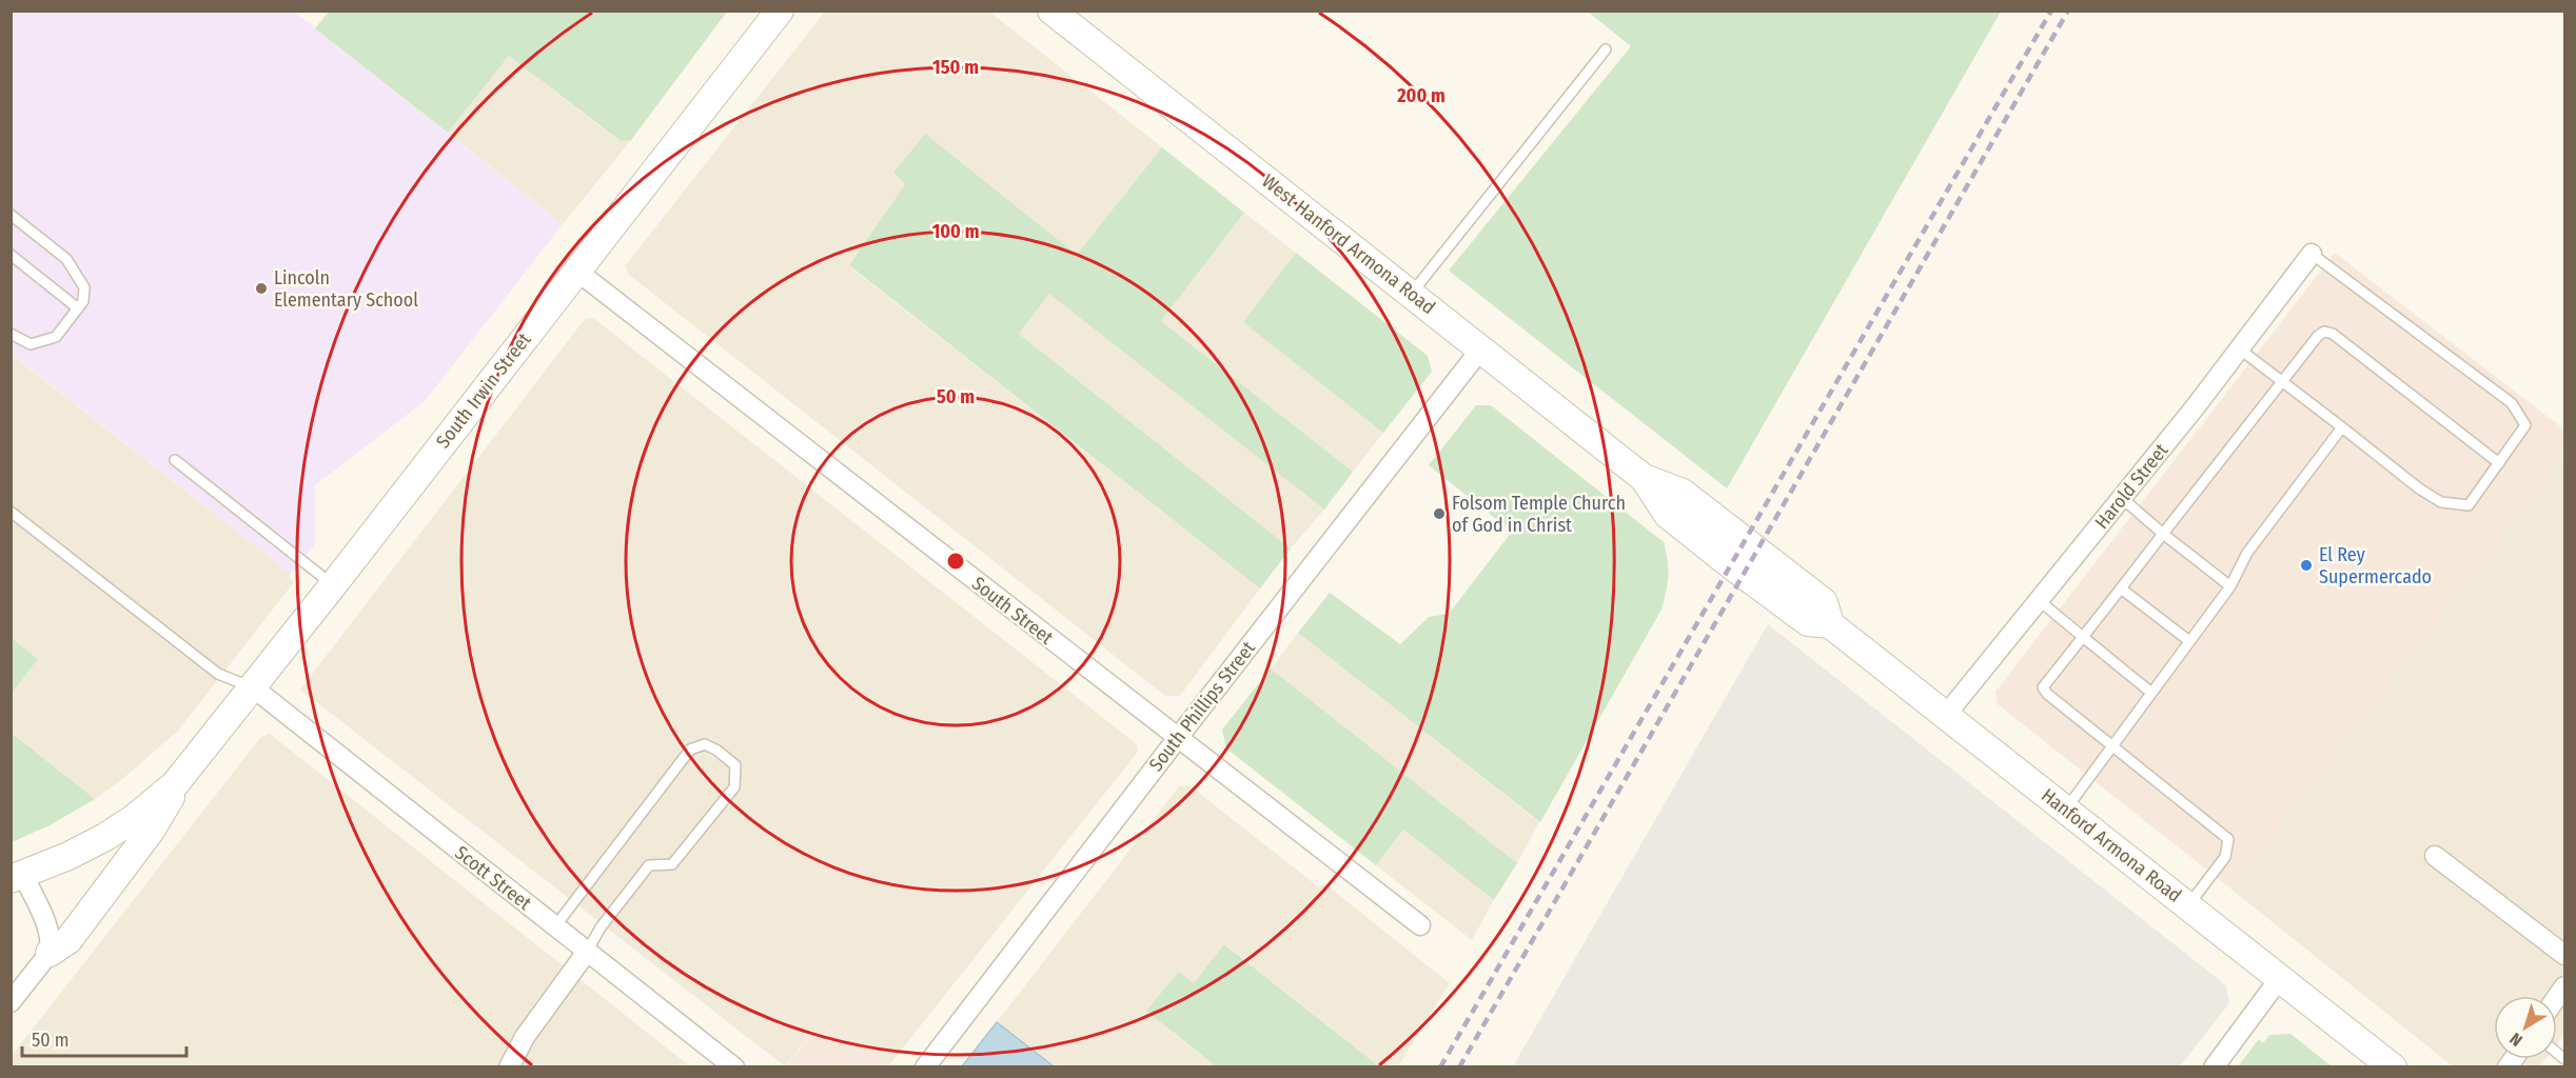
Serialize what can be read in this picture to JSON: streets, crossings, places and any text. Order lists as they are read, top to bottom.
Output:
{
  "streets": {
    "main road": ["West Hanford Armona Road", "South Irwin Street", "Hanford Armona Road"],
    "street": [
      "Harold Street",
      "South Street",
      "South Phillips Street",
      "Scott Street"
    ]
  },
  "crossings": [
    ["West Hanford Armona Road", "South Phillips Street"],
    ["West Hanford Armona Road", "Hanford Armona Road"],
    ["South Irwin Street", "South Street"],
    ["South Irwin Street", "Scott Street"],
    ["Harold Street", "Hanford Armona Road"],
    ["South Street", "South Phillips Street"]
  ],
  "places": ["Lincoln Elementary School", "Folsom Temple Church of God in Christ", "El Rey Supermercado"],
  "scale_bar": "50 m",
  "north": "bottom left",
  "rings": [
    "150 m",
    "200 m",
    "100 m",
    "50 m"
  ]
}
